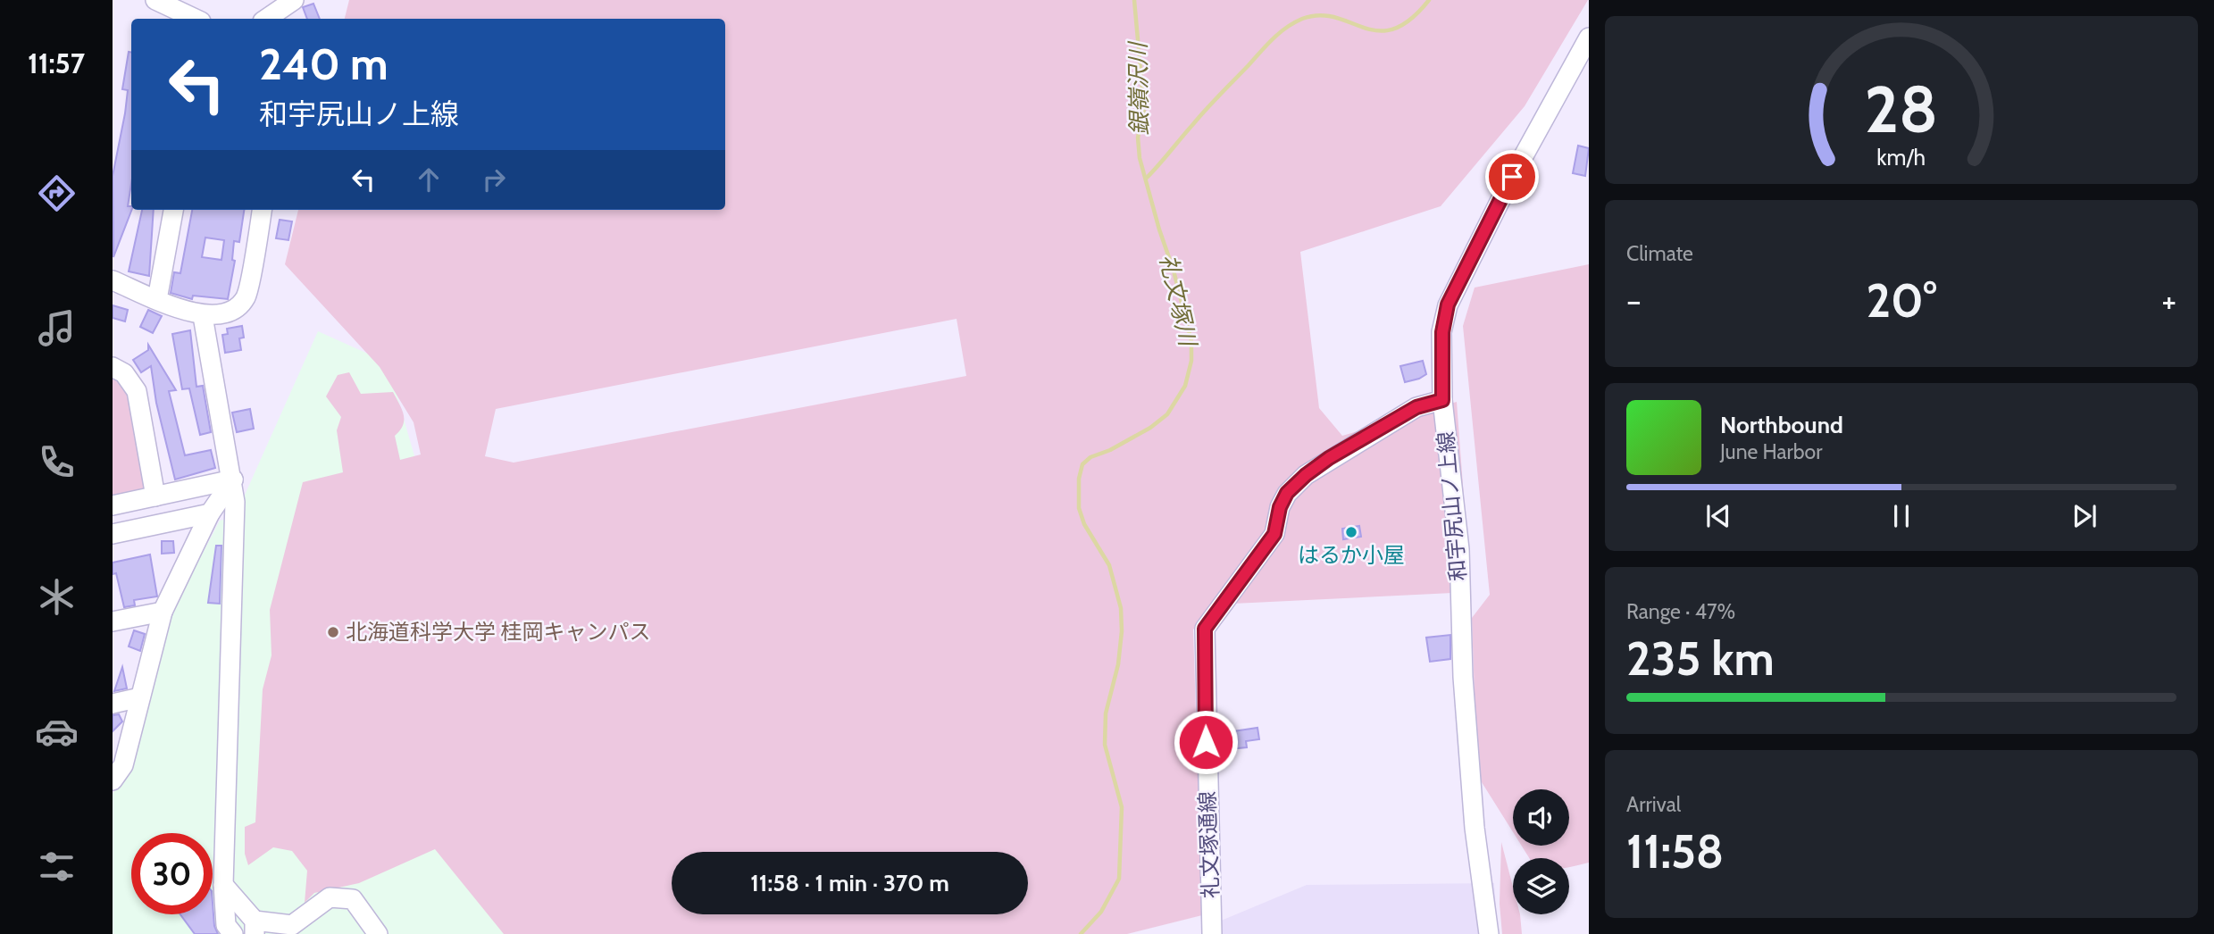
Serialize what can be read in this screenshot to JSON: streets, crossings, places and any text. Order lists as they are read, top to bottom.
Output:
{
  "streets": {
    "street": ["和宇尻山ノ上線", "礼文塚通線"]
  },
  "crossings": [
    ["和宇尻山ノ上線", "礼文塚通線"]
  ],
  "water": ["銀嶺沢川", "礼文塚川"],
  "places": ["はるか小屋", "北海道科学大学 桂岡キャンパス"],
  "page": {
    "tabs": "11:57",
    "turn": ["240 m", "和宇尻山ノ上線"],
    "tile": [
      "Climate",
      ["Range · 47%", "235 km"],
      ["Arrival", "11:58"]
    ],
    "heat": ["−", "20°", "+"],
    "song": ["Northbound", "June Harbor"],
    "limit": "30",
    "trip": "11:58 · 1 min · 370 m",
    "gauge": ["28", "km/h"]
  }
}
